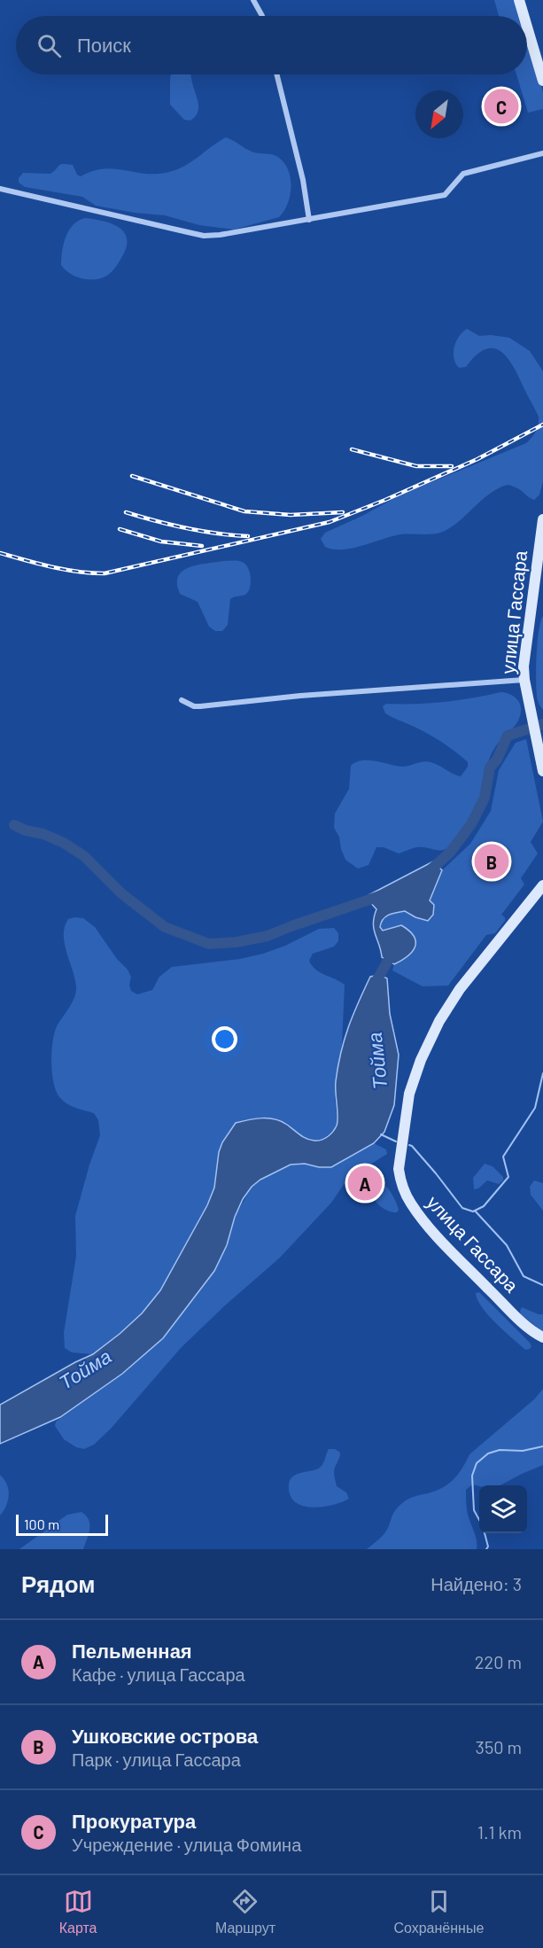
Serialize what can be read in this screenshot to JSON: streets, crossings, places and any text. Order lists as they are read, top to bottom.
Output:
{
  "streets": {
    "main road": ["улица Гассара"]
  },
  "water": ["Тойма"],
  "scale_bar": "100 m",
  "north": "bottom left",
  "page": {
    "search": "Поиск",
    "pins": ["C", "B", "A"],
    "scale": "100 m",
    "heading": ["Рядом", "Найдено: 3"],
    "list": [
      {
        "mark": "A",
        "name": "Пельменная",
        "note": "Кафе · улица Гассара",
        "value": "220 m"
      },
      {
        "mark": "B",
        "name": "Ушковские острова",
        "note": "Парк · улица Гассара",
        "value": "350 m"
      },
      {
        "mark": "C",
        "name": "Прокуратура",
        "note": "Учреждение · улица Фомина",
        "value": "1.1 km"
      }
    ],
    "nav": ["Карта", "Маршрут", "Сохранённые"]
  }
}
